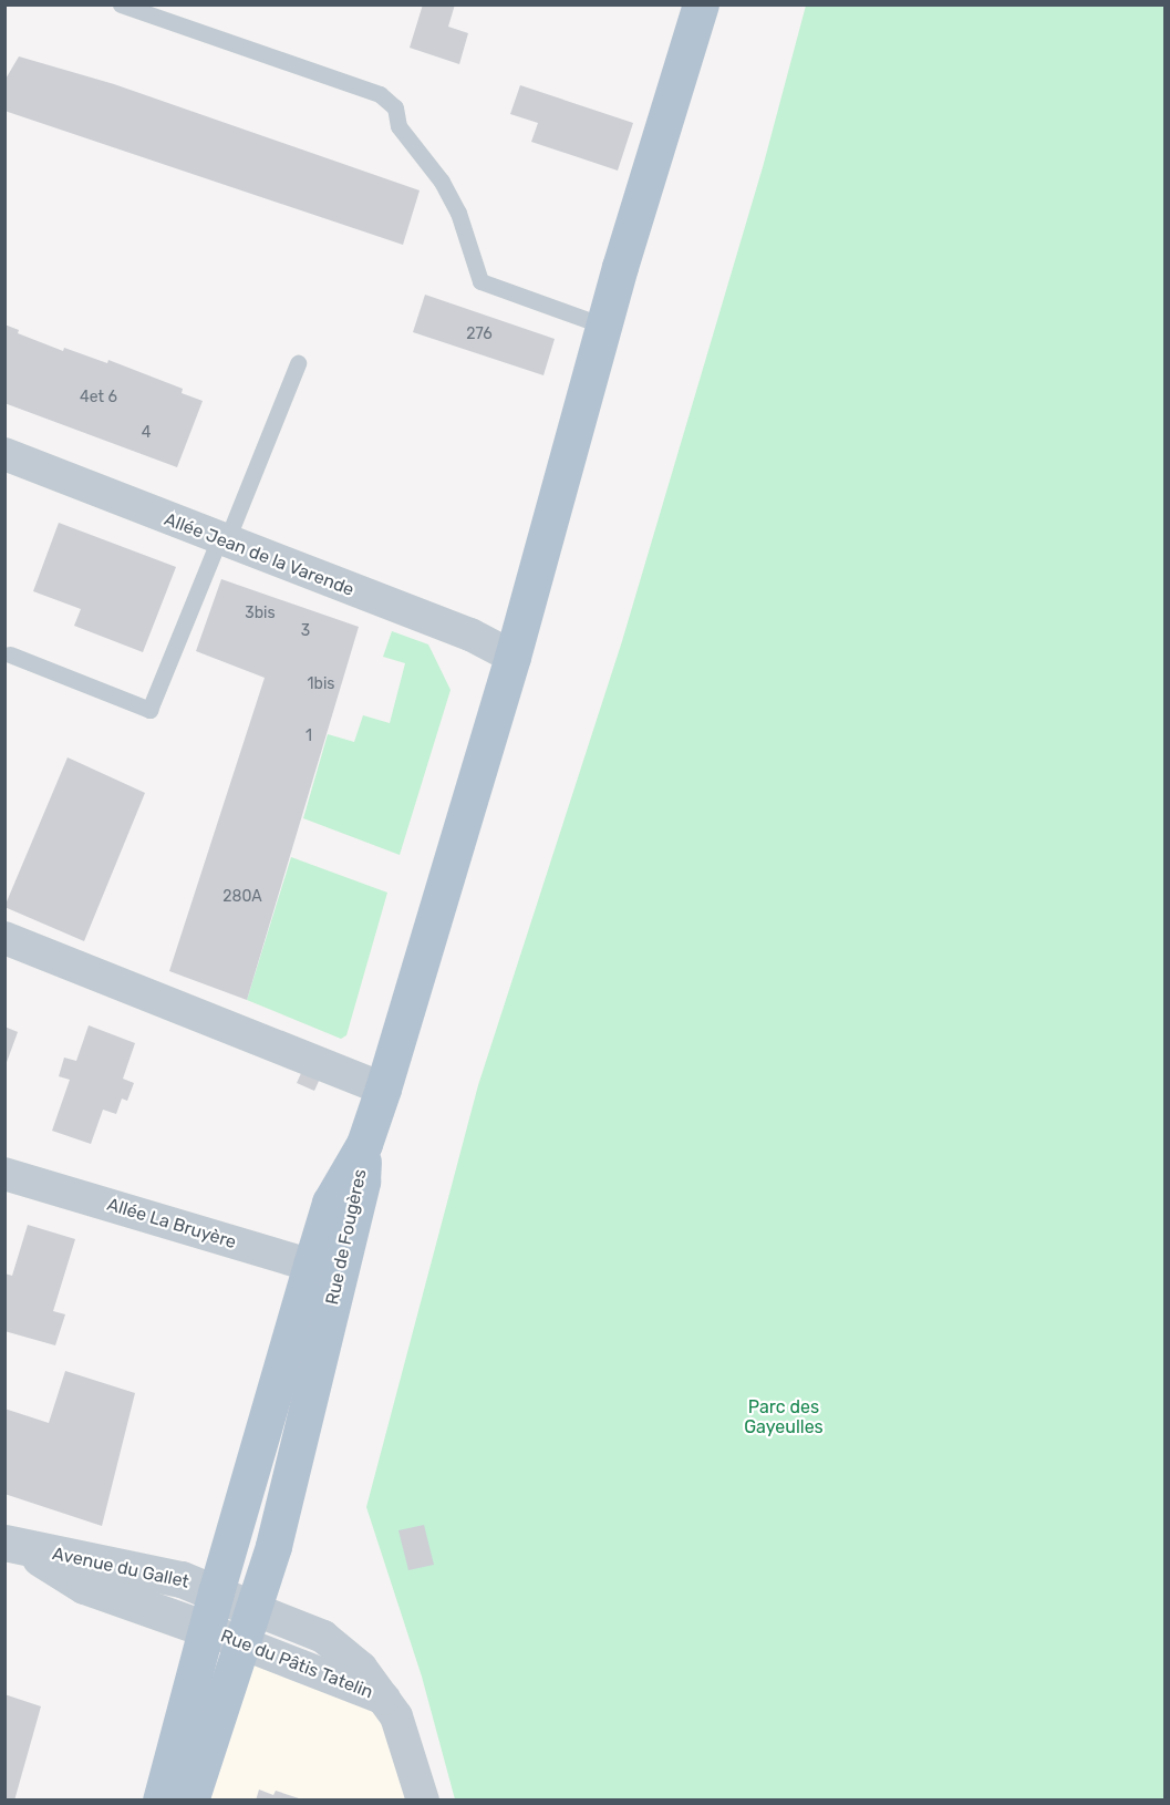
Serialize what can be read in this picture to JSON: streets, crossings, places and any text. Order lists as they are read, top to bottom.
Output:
{
  "streets": {
    "main road": ["Rue de Fougères"],
    "street": [
      "Allée Jean de la Varende",
      "Allée La Bruyère",
      "Avenue du Gallet",
      "Rue du Pâtis Tatelin"
    ]
  },
  "crossings": [
    ["Allée Jean de la Varende", "Rue de Fougères"],
    ["Allée La Bruyère", "Rue de Fougères"],
    ["Rue de Fougères", "Avenue du Gallet"],
    ["Rue de Fougères", "Rue du Pâtis Tatelin"],
    ["Avenue du Gallet", "Rue du Pâtis Tatelin"]
  ],
  "parks": ["Parc des Gayeulles"],
  "house_numbers": [
    "276",
    "4et 6",
    "4",
    "3bis",
    "3",
    "1bis",
    "1",
    "280A"
  ]
}
